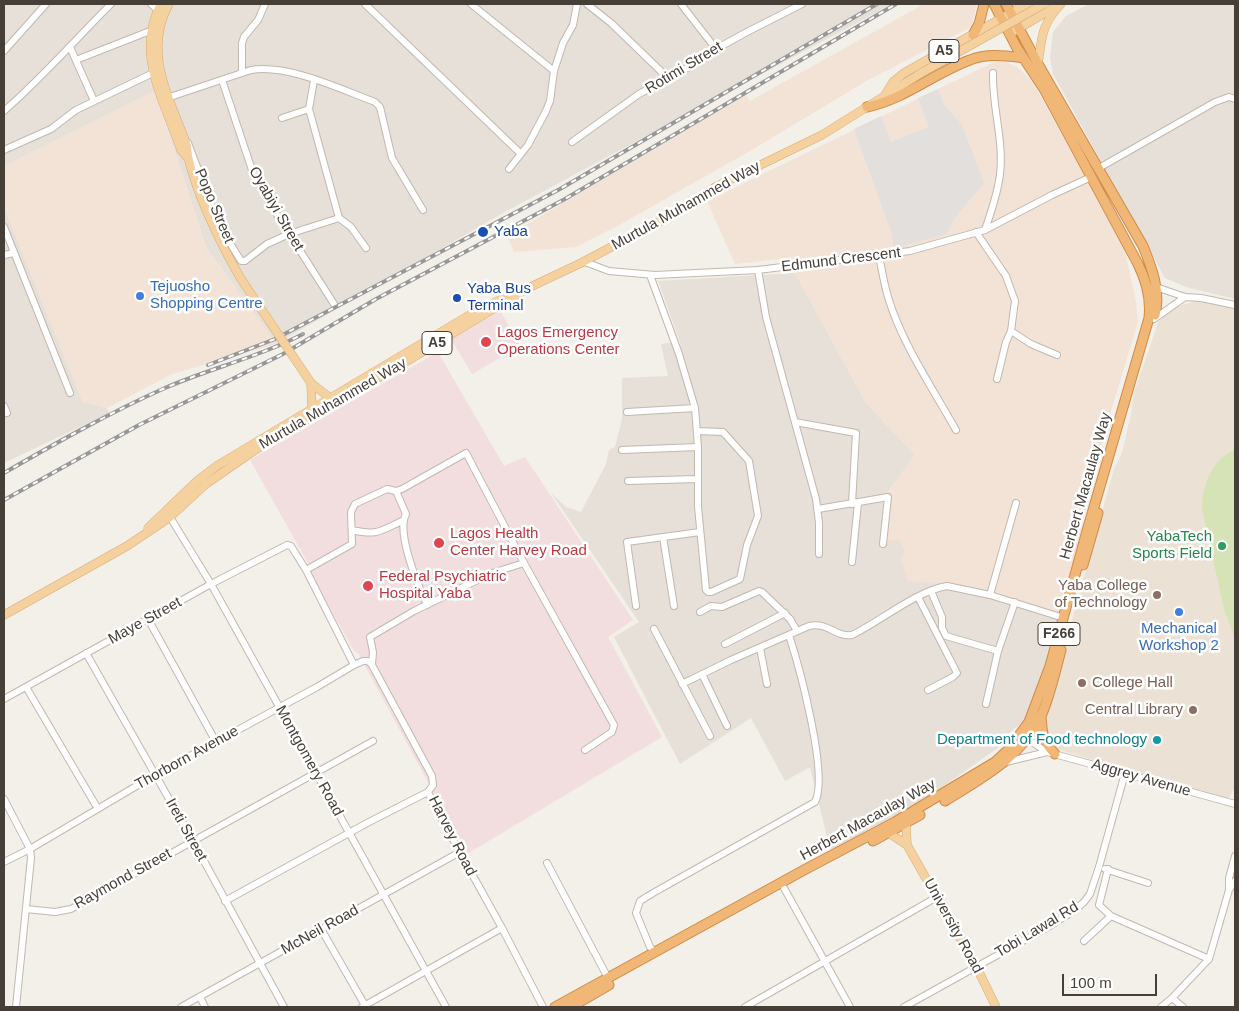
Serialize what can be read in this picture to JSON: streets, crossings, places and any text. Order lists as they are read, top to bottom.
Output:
{
  "streets": {
    "highway": ["Herbert Macaulay Way", "F266"],
    "main road": ["A5", "Murtula Muhammed Way", "University Road"],
    "street": [
      "Rotimi Street",
      "Popo Street",
      "Oyabiyi Street",
      "Edmund Crescent",
      "Maye Street",
      "Thorborn Avenue",
      "Montgomery Road",
      "Aggrey Avenue",
      "Ireti Street",
      "Harvey Road",
      "Raymond Street",
      "McNeil Road",
      "Tobi Lawal Rd"
    ]
  },
  "crossings": [
    ["A5", "Murtula Muhammed Way"],
    ["A5", "Herbert Macaulay Way"],
    ["Popo Street", "Oyabiyi Street"],
    ["Murtula Muhammed Way", "Edmund Crescent"],
    ["Murtula Muhammed Way", "Montgomery Road"],
    ["Edmund Crescent", "Herbert Macaulay Way"],
    ["Maye Street", "Montgomery Road"],
    ["Maye Street", "Ireti Street"],
    ["Thorborn Avenue", "Montgomery Road"],
    ["Thorborn Avenue", "Ireti Street"],
    ["Thorborn Avenue", "Harvey Road"],
    ["Montgomery Road", "Raymond Street"],
    ["Montgomery Road", "McNeil Road"],
    ["Aggrey Avenue", "Tobi Lawal Rd"],
    ["Ireti Street", "Raymond Street"],
    ["Ireti Street", "McNeil Road"],
    ["Harvey Road", "McNeil Road"],
    ["University Road", "Tobi Lawal Rd"]
  ],
  "places": [
    "Yaba",
    "Tejuosho Shopping Centre",
    "Yaba Bus Terminal",
    "Lagos Emergency Operations Center",
    "Lagos Health Center Harvey Road",
    "YabaTech Sports Field",
    "Federal Psychiatric Hospital Yaba",
    "Yaba College of Technology",
    "Mechanical Workshop 2",
    "College Hall",
    "Central Library",
    "Department of Food technology"
  ],
  "scale_bar": "100 m"
}
